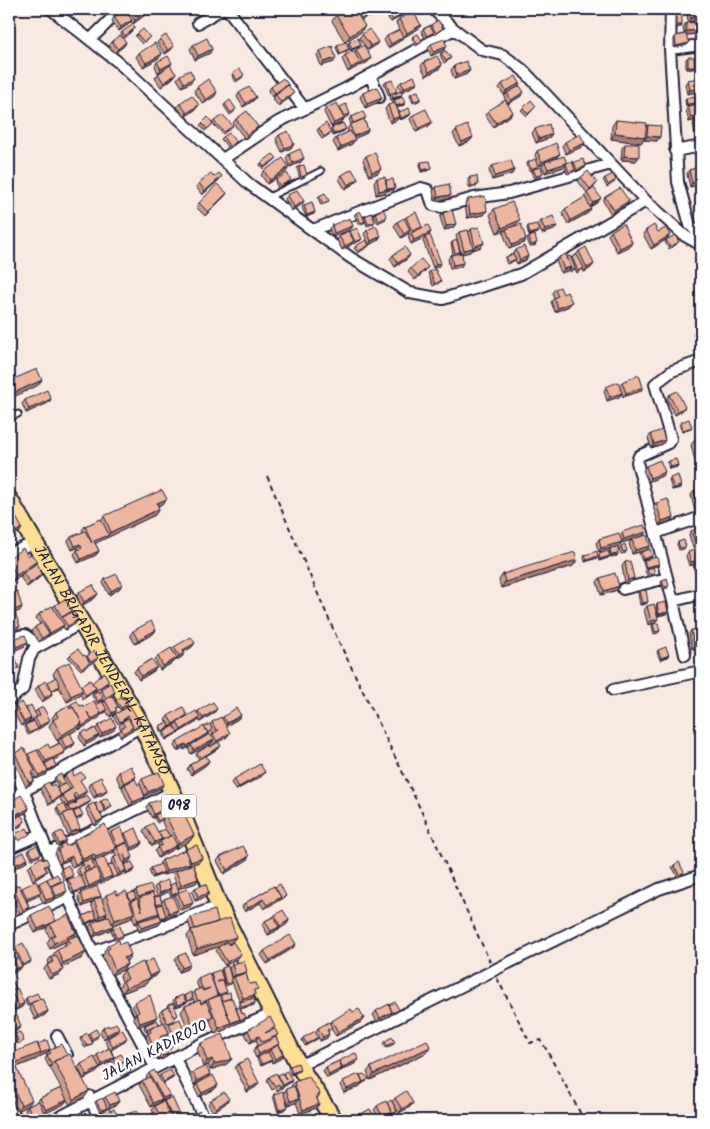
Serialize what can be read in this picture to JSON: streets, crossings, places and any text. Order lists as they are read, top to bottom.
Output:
{
  "streets": {
    "main road": ["JALAN BRIGADIR JENDERAL KATAMSO", "098"],
    "street": ["JALAN KADIROJO"]
  },
  "crossings": [
    ["JALAN BRIGADIR JENDERAL KATAMSO", "JALAN KADIROJO"]
  ]
}
